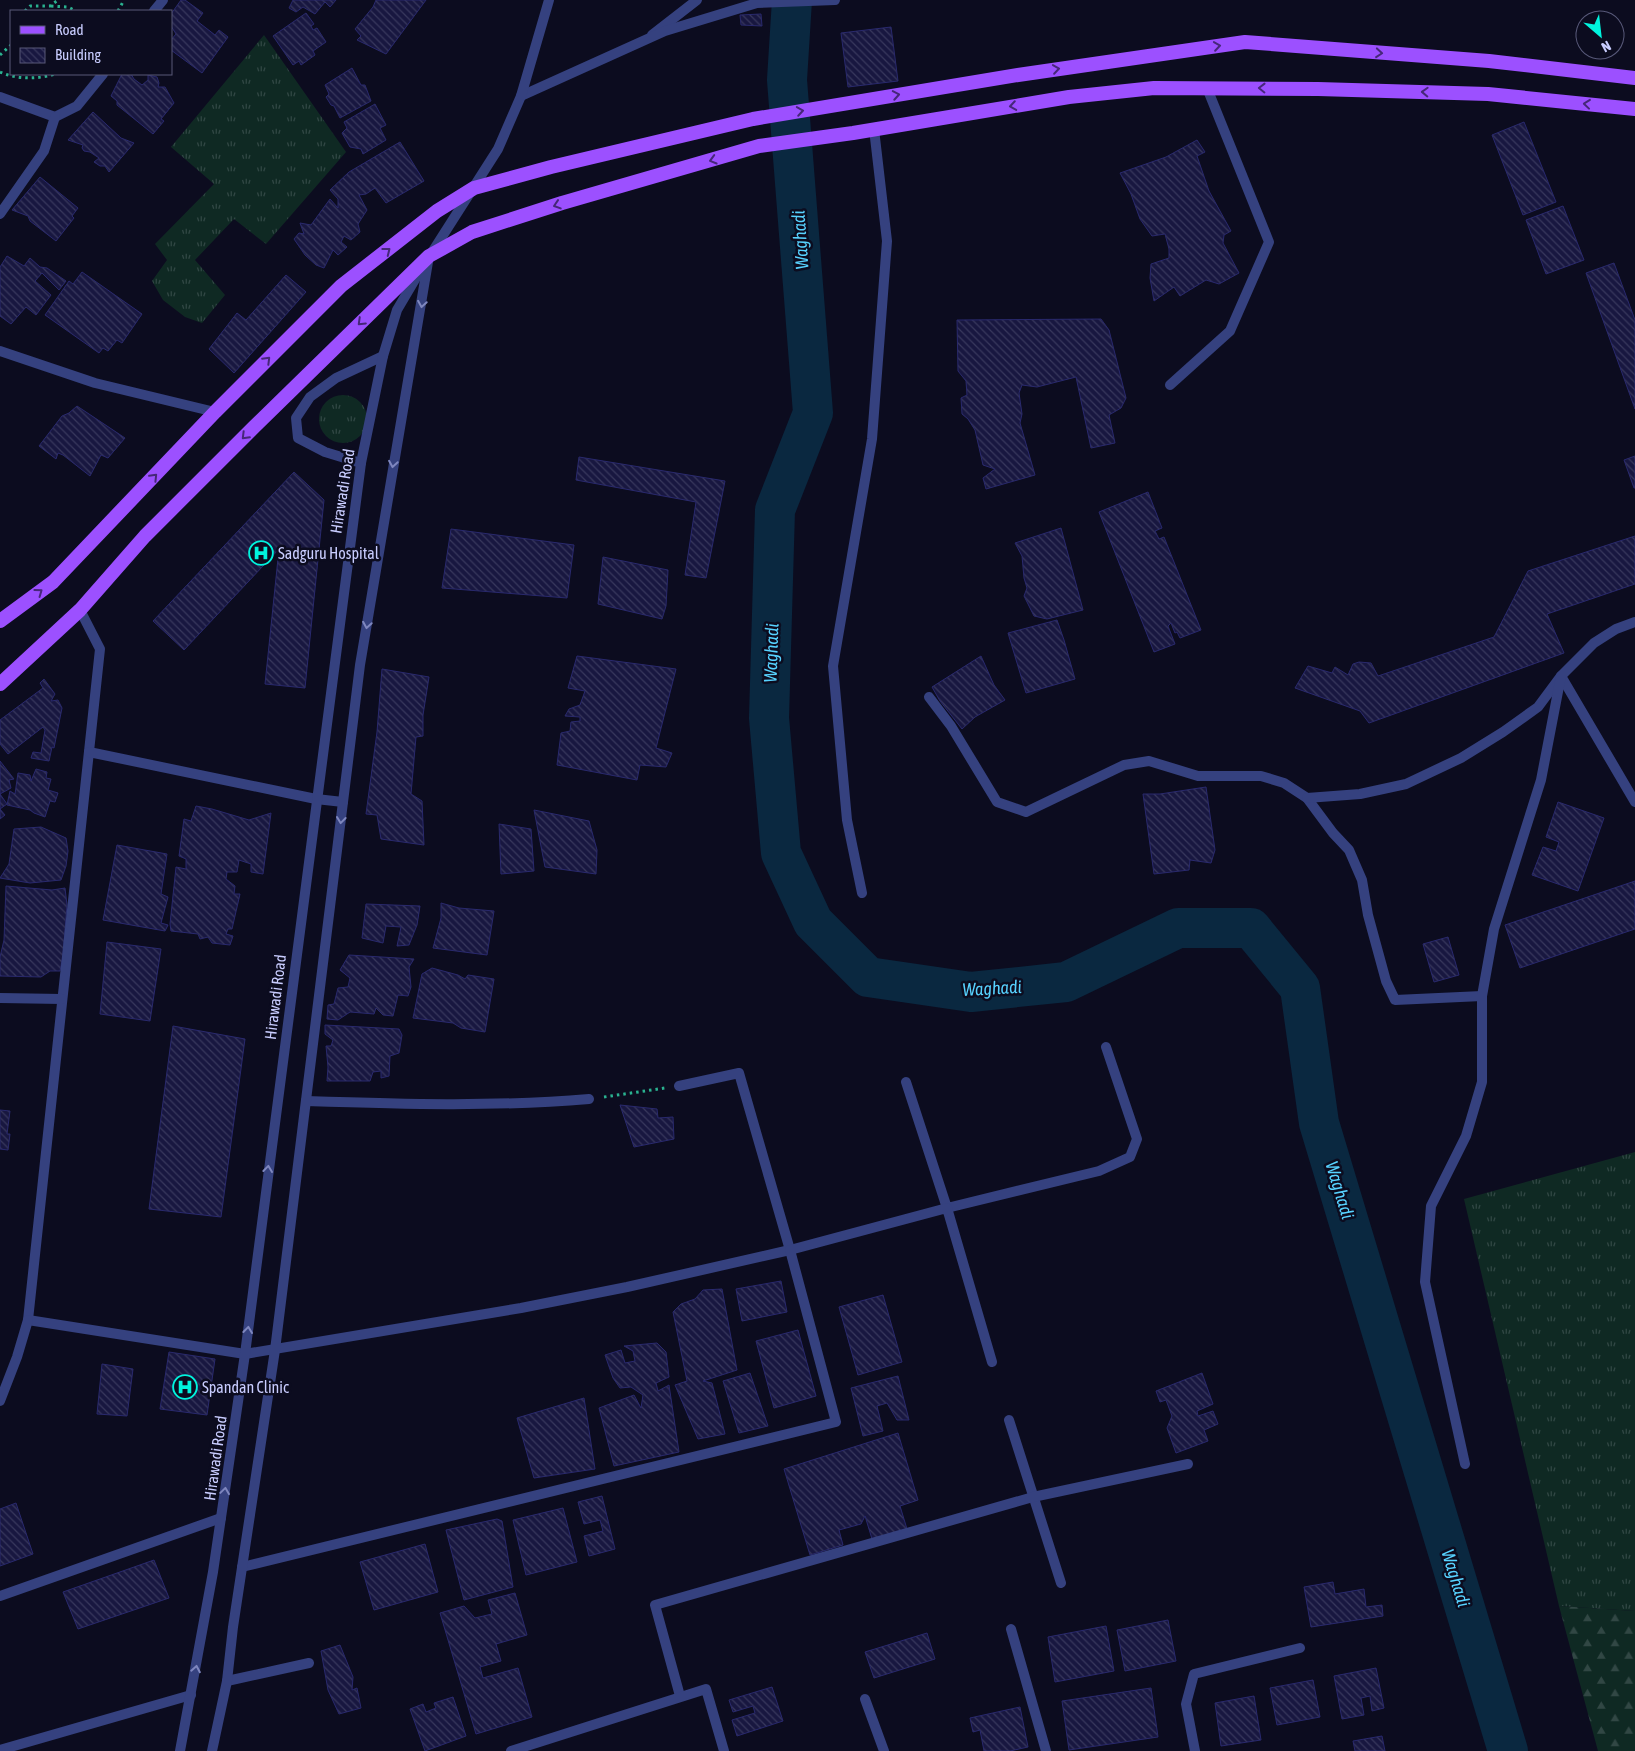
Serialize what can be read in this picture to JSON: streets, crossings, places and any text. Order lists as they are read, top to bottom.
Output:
{
  "streets": {
    "street": ["Hirawadi Road"]
  },
  "water": ["Waghadi"],
  "places": {
    "hospital": ["Sadguru Hospital", "Spandan Clinic"]
  },
  "legend": ["Road", "Building"],
  "north": "bottom right"
}
